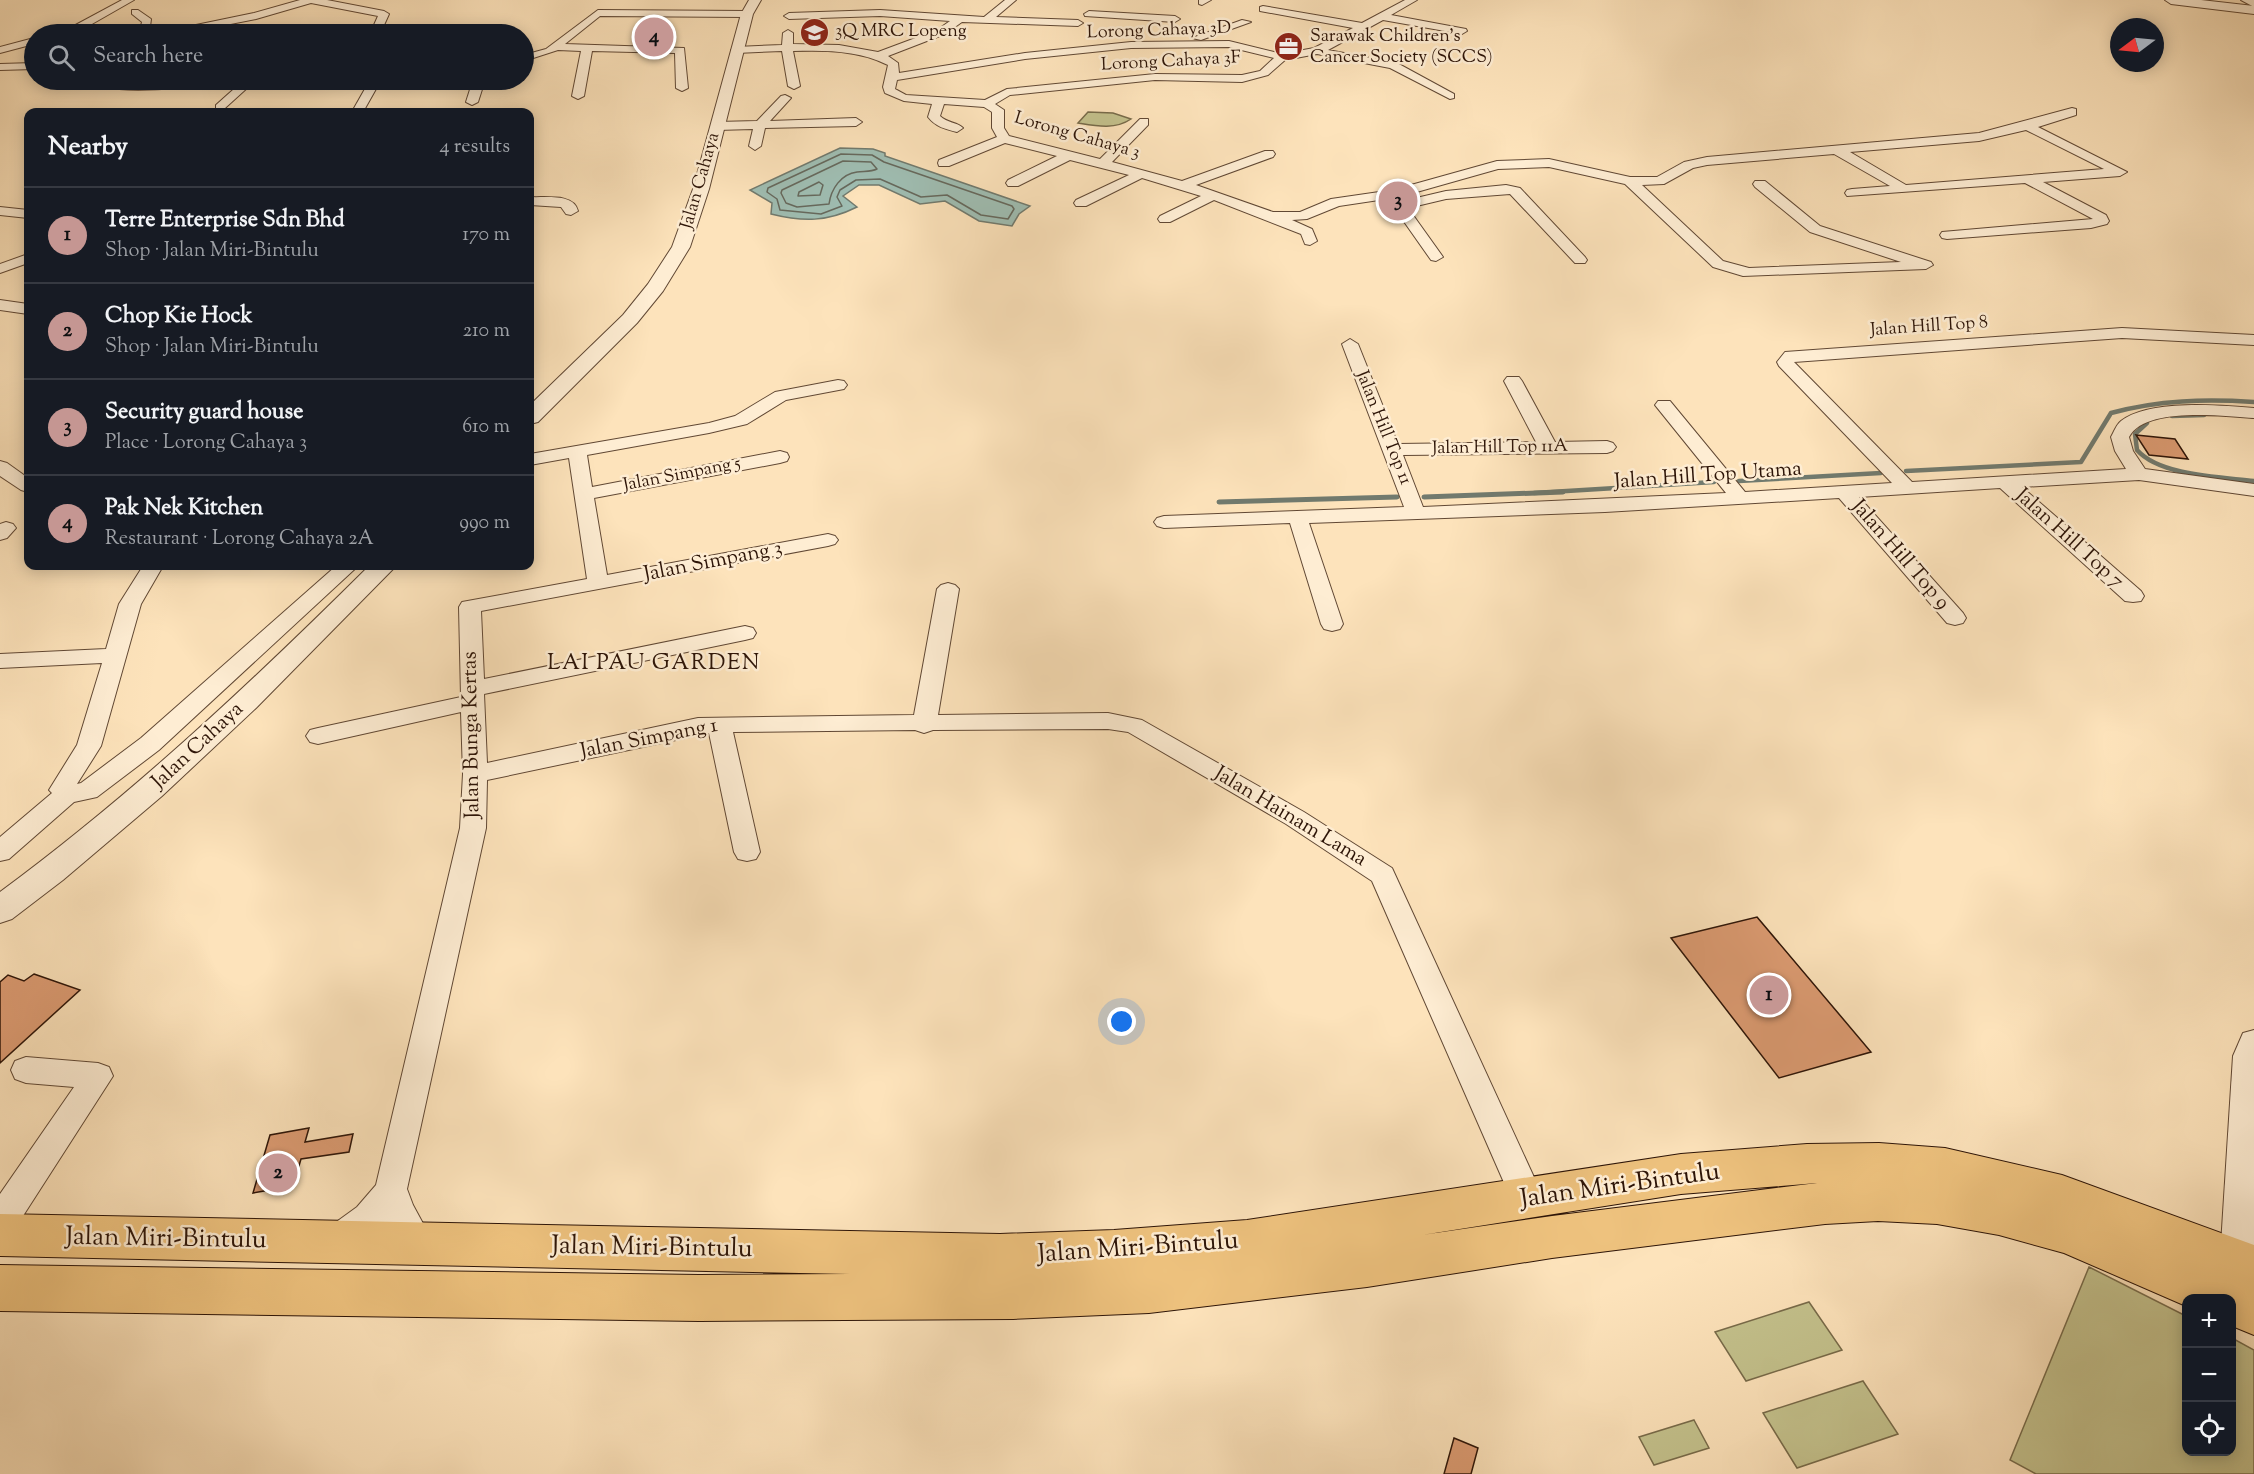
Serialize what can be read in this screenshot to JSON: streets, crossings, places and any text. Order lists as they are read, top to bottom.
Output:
{
  "streets": {
    "highway": ["Jalan Miri-Bintulu"],
    "street": [
      "Lorong Cahaya 3D",
      "Lorong Cahaya 3F",
      "Lorong Cahaya 3",
      "Jalan Cahaya",
      "Jalan Hill Top 8",
      "Jalan Hill Top 11",
      "Jalan Hill Top 11A",
      "Jalan Simpang 5",
      "Jalan Hill Top Utama",
      "Jalan Hill Top 7",
      "Jalan Hill Top 9",
      "Jalan Simpang 3",
      "Jalan Bunga Kertas",
      "Jalan Simpang 1",
      "Jalan Hainam Lama"
    ]
  },
  "crossings": [
    ["Lorong Cahaya 3D", "Lorong Cahaya 3F"],
    ["Lorong Cahaya 3D", "Lorong Cahaya 3"],
    ["Lorong Cahaya 3F", "Lorong Cahaya 3"],
    ["Jalan Hill Top 8", "Jalan Hill Top Utama"],
    ["Jalan Hill Top 11", "Jalan Hill Top 11A"],
    ["Jalan Hill Top 11", "Jalan Hill Top Utama"],
    ["Jalan Hill Top Utama", "Jalan Hill Top 7"],
    ["Jalan Hill Top Utama", "Jalan Hill Top 9"],
    ["Jalan Simpang 3", "Jalan Bunga Kertas"],
    ["Jalan Bunga Kertas", "Jalan Simpang 1"],
    ["Jalan Bunga Kertas", "Jalan Miri-Bintulu"],
    ["Jalan Simpang 1", "Jalan Hainam Lama"],
    ["Jalan Hainam Lama", "Jalan Miri-Bintulu"]
  ],
  "districts": ["LAI PAU GARDEN"],
  "places": {
    "school or university": ["3Q MRC Lopeng"],
    "office": ["Sarawak Children's Cancer Society (SCCS)"]
  },
  "north": "left",
  "page": {
    "pins": [
      "4",
      "3",
      "1",
      "2"
    ],
    "search": "Search here",
    "heading": ["Nearby", "4 results"],
    "list": [
      {
        "mark": "1",
        "name": "Terre Enterprise Sdn Bhd",
        "note": "Shop · Jalan Miri-Bintulu",
        "value": "170 m"
      },
      {
        "mark": "2",
        "name": "Chop Kie Hock",
        "note": "Shop · Jalan Miri-Bintulu",
        "value": "210 m"
      },
      {
        "mark": "3",
        "name": "Security guard house",
        "note": "Place · Lorong Cahaya 3",
        "value": "610 m"
      },
      {
        "mark": "4",
        "name": "Pak Nek Kitchen",
        "note": "Restaurant · Lorong Cahaya 2A",
        "value": "990 m"
      }
    ],
    "map_buttons": ["+", "−"]
  }
}
